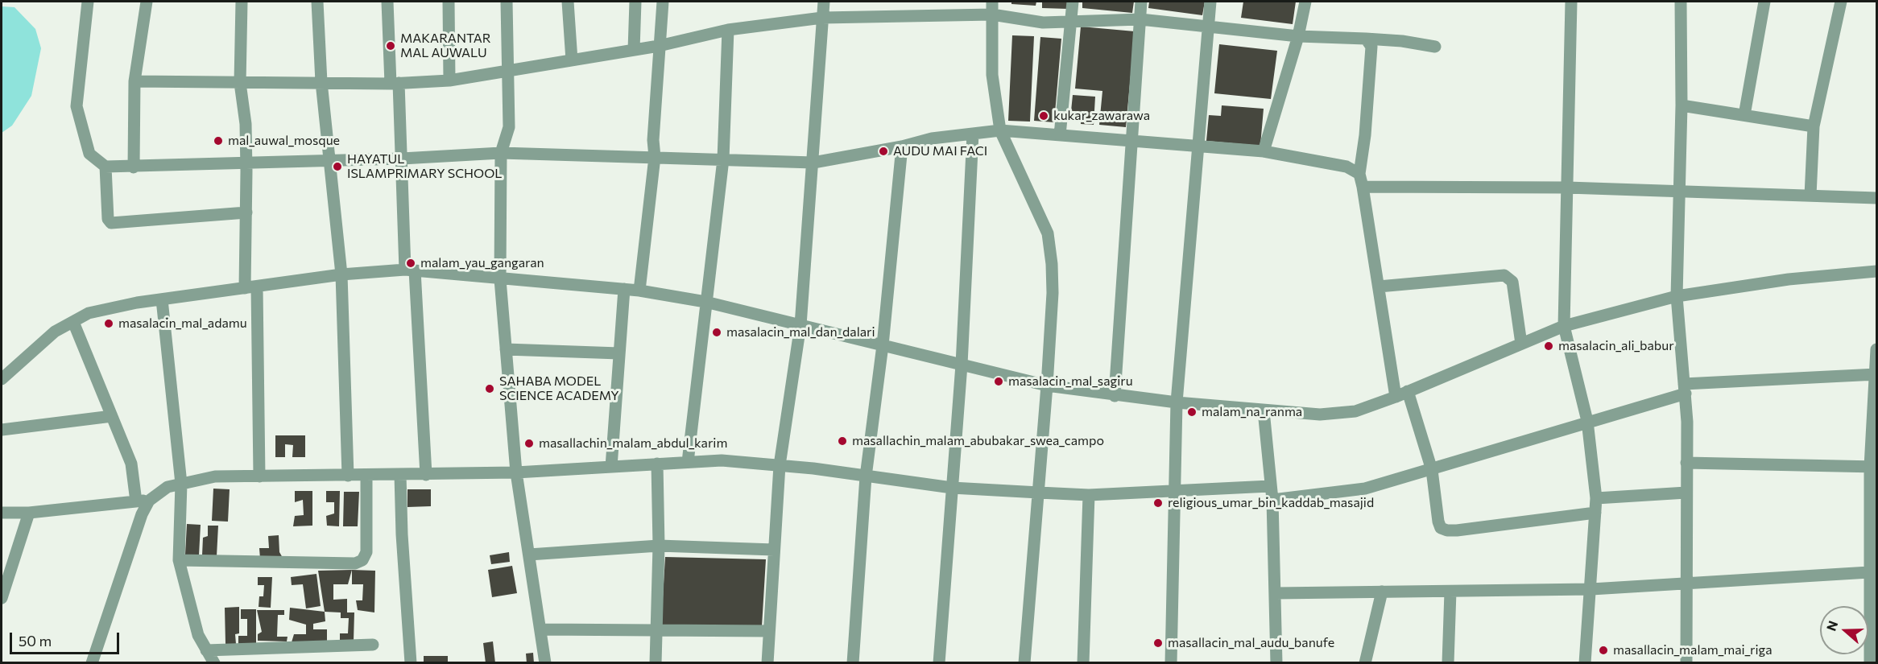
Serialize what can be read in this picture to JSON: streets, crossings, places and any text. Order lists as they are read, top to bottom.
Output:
{
  "places": [
    "MAKARANTAR MAL AUWALU",
    "kukar_zawarawa",
    "mal_auwal_mosque",
    "AUDU MAI FACI",
    "HAYATUL ISLAMPRIMARY SCHOOL",
    "malam_yau_gangaran",
    "masalacin_mal_adamu",
    "masalacin_mal_dan_dalari",
    "masalacin_ali_babur",
    "masalacin_mal_sagiru",
    "SAHABA MODEL SCIENCE ACADEMY",
    "malam_na_ranma",
    "masallachin_malam_abubakar_swea_campo",
    "masallachin_malam_abdul_karim",
    "religious_umar_bin_kaddab_masajid",
    "masallacin_mal_audu_banufe",
    "masallacin_malam_mai_riga"
  ],
  "scale_bar": "50 m",
  "north": "left"
}
